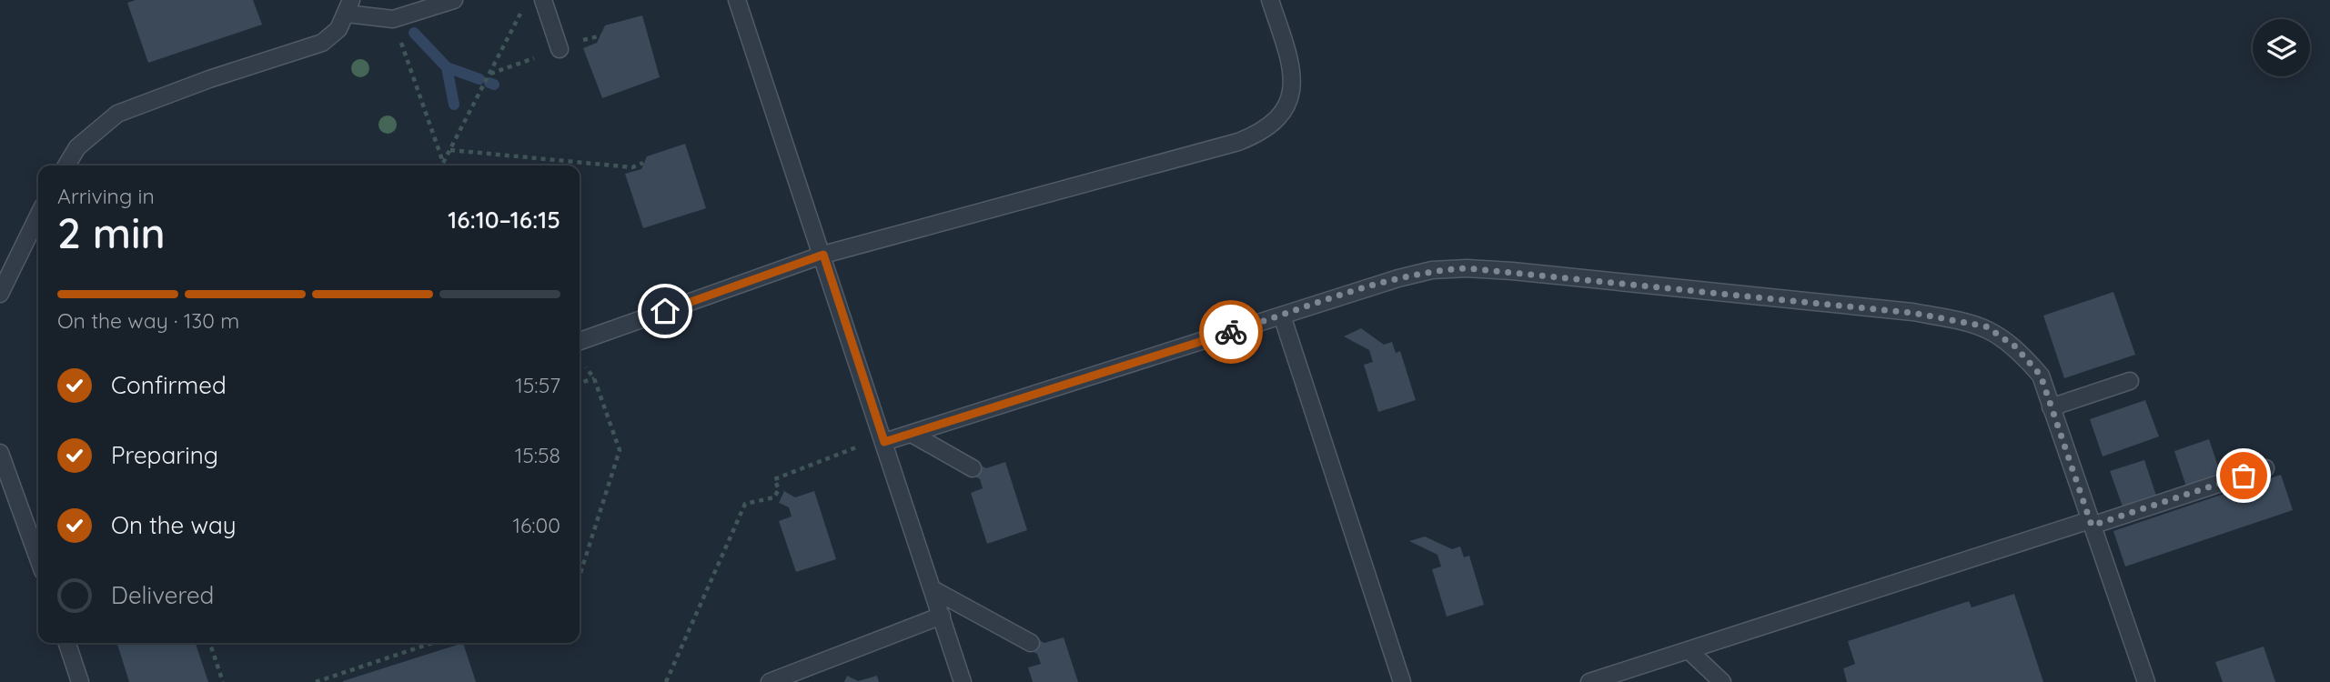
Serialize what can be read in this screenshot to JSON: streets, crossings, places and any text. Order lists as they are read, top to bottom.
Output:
{
  "page": {
    "heading": ["2 min", "Arriving in", "16:10–16:15"],
    "bar": "On the way · 130 m",
    "list": [
      ["Confirmed", "15:57"],
      ["Preparing", "15:58"],
      ["On the way", "16:00"],
      "Delivered"
    ]
  }
}
